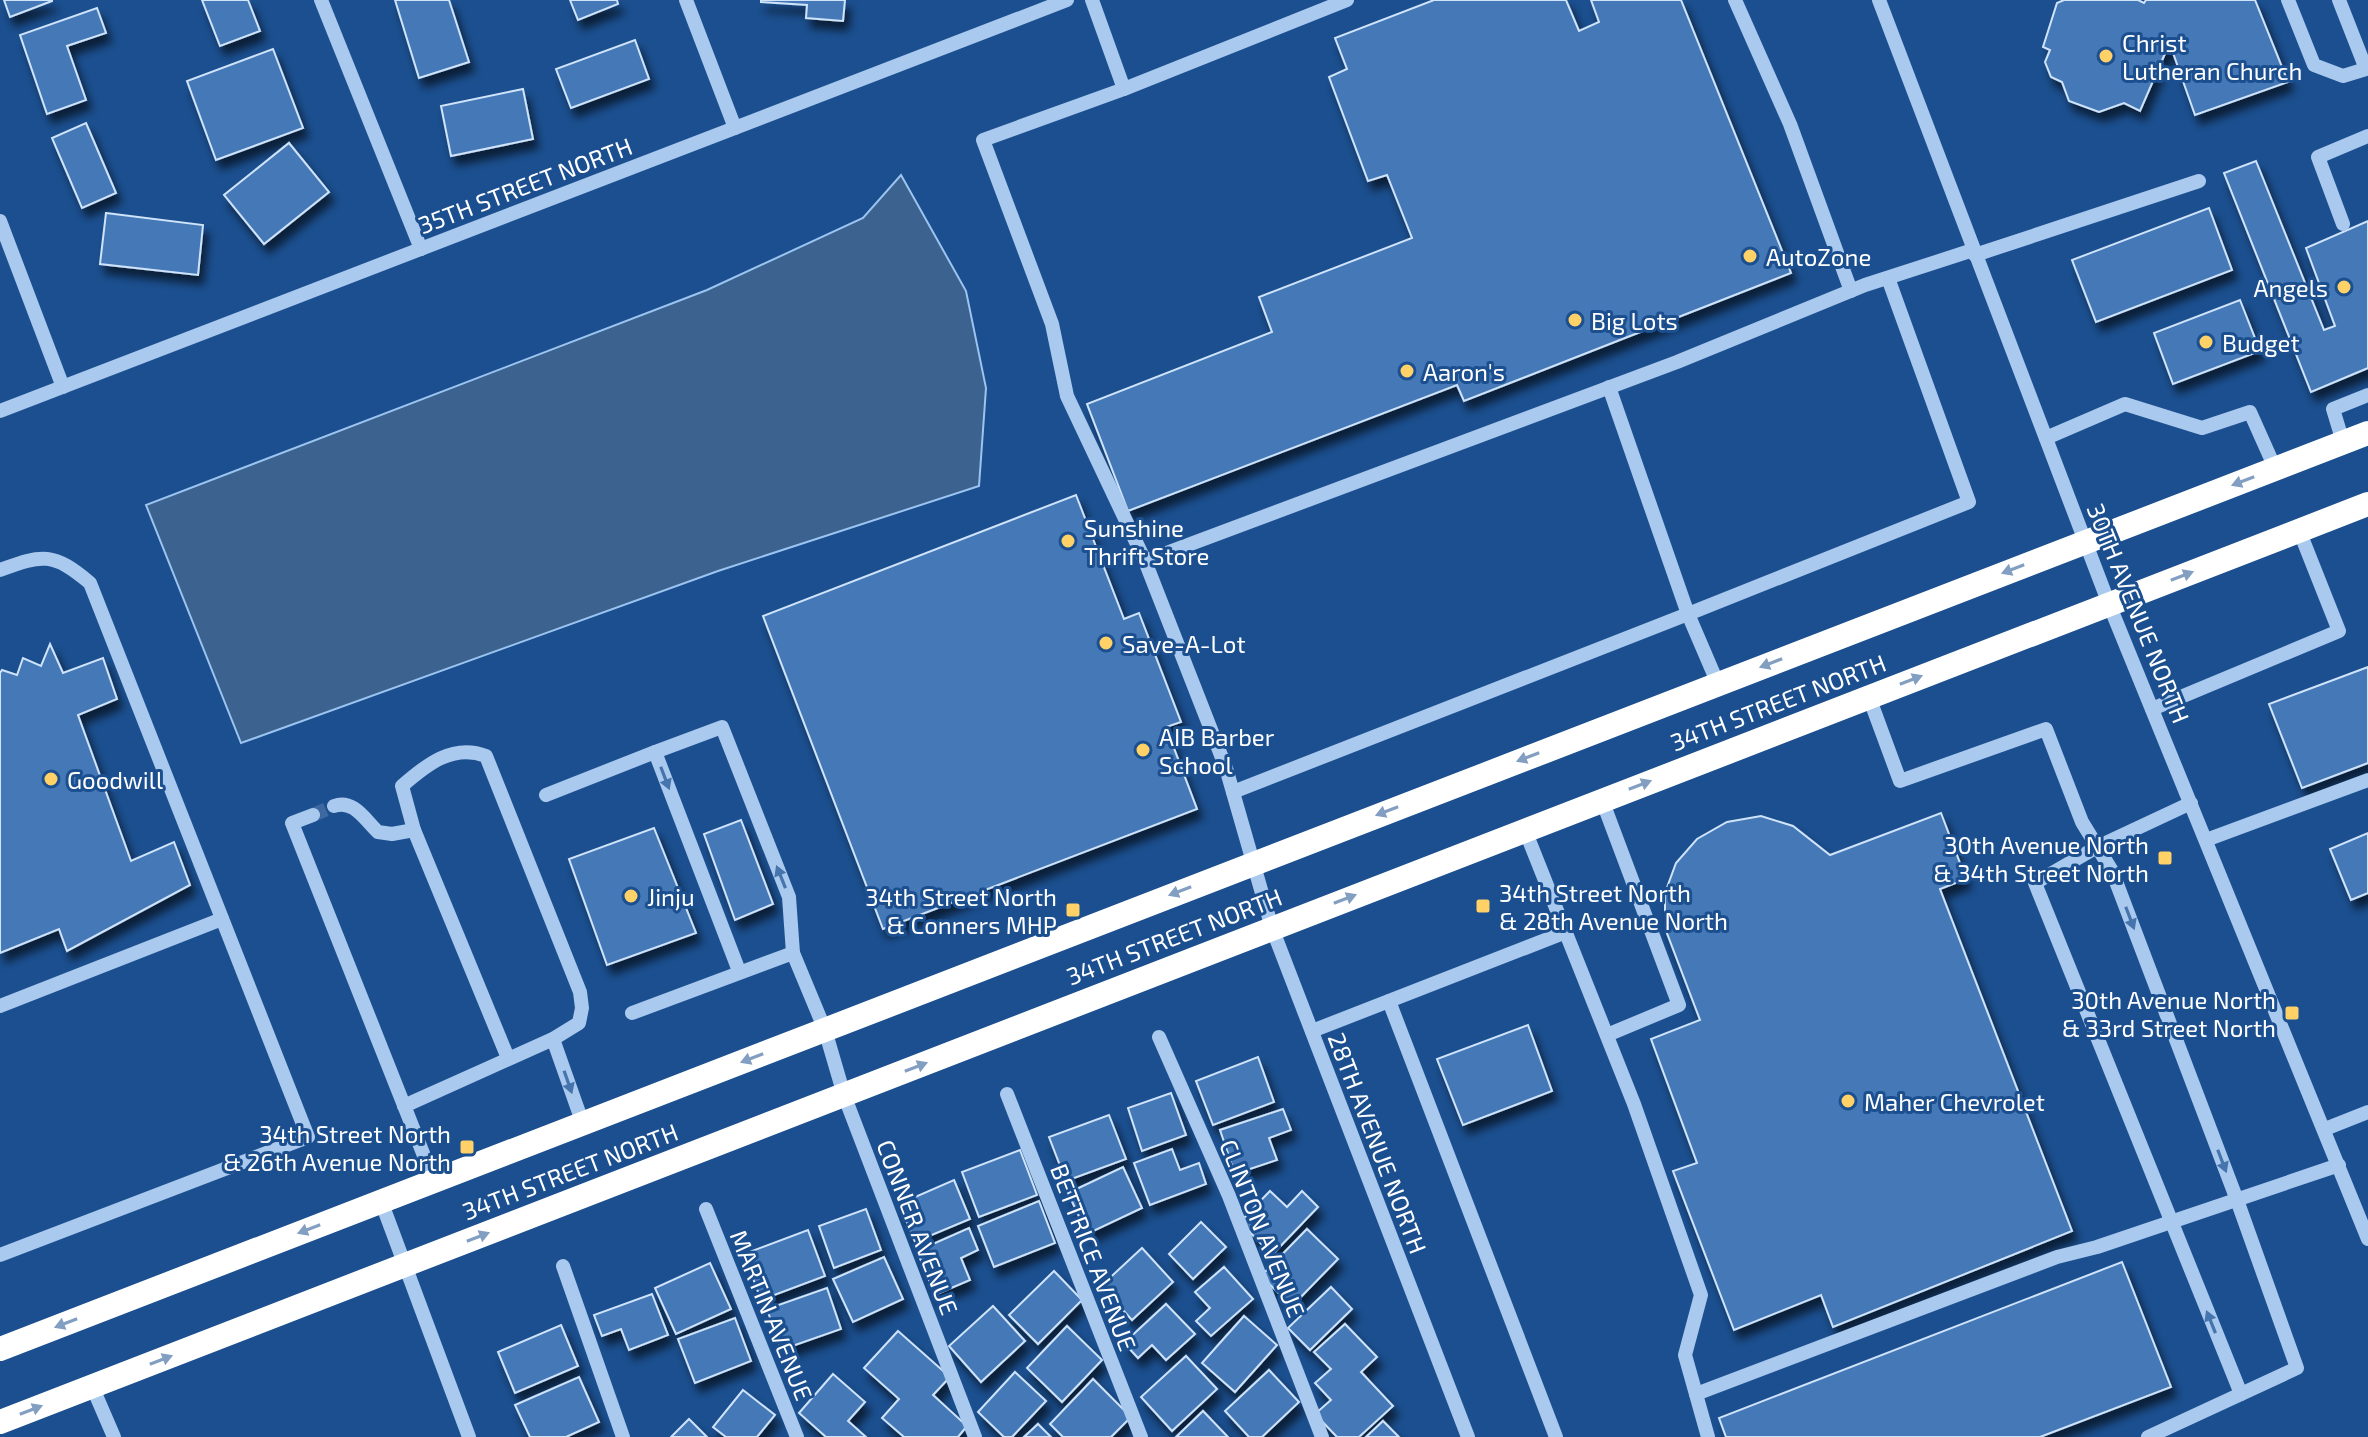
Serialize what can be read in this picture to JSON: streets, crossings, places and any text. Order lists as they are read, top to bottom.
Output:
{
  "streets": {
    "highway": ["34TH STREET NORTH"],
    "street": [
      "35TH STREET NORTH",
      "30TH AVENUE NORTH",
      "28TH AVENUE NORTH",
      "CONNER AVENUE",
      "CLINTON AVENUE",
      "BETTRICE AVENUE",
      "MARTIN AVENUE"
    ]
  },
  "crossings": [
    ["30TH AVENUE NORTH", "34TH STREET NORTH"],
    ["34TH STREET NORTH", "28TH AVENUE NORTH"],
    ["34TH STREET NORTH", "CONNER AVENUE"]
  ],
  "places": {
    "other": [
      "Christ Lutheran Church",
      "AutoZone",
      "Angels",
      "Big Lots",
      "Budget",
      "Aaron's",
      "Sunshine Thrift Store",
      "Save-A-Lot",
      "AIB Barber School",
      "Goodwill",
      "Jinju",
      "Maher Chevrolet"
    ],
    "transit": [
      "30th Avenue North & 34th Street North",
      "34th Street North & 28th Avenue North",
      "34th Street North & Conners MHP",
      "30th Avenue North & 33rd Street North",
      "34th Street North & 26th Avenue North"
    ]
  }
}
